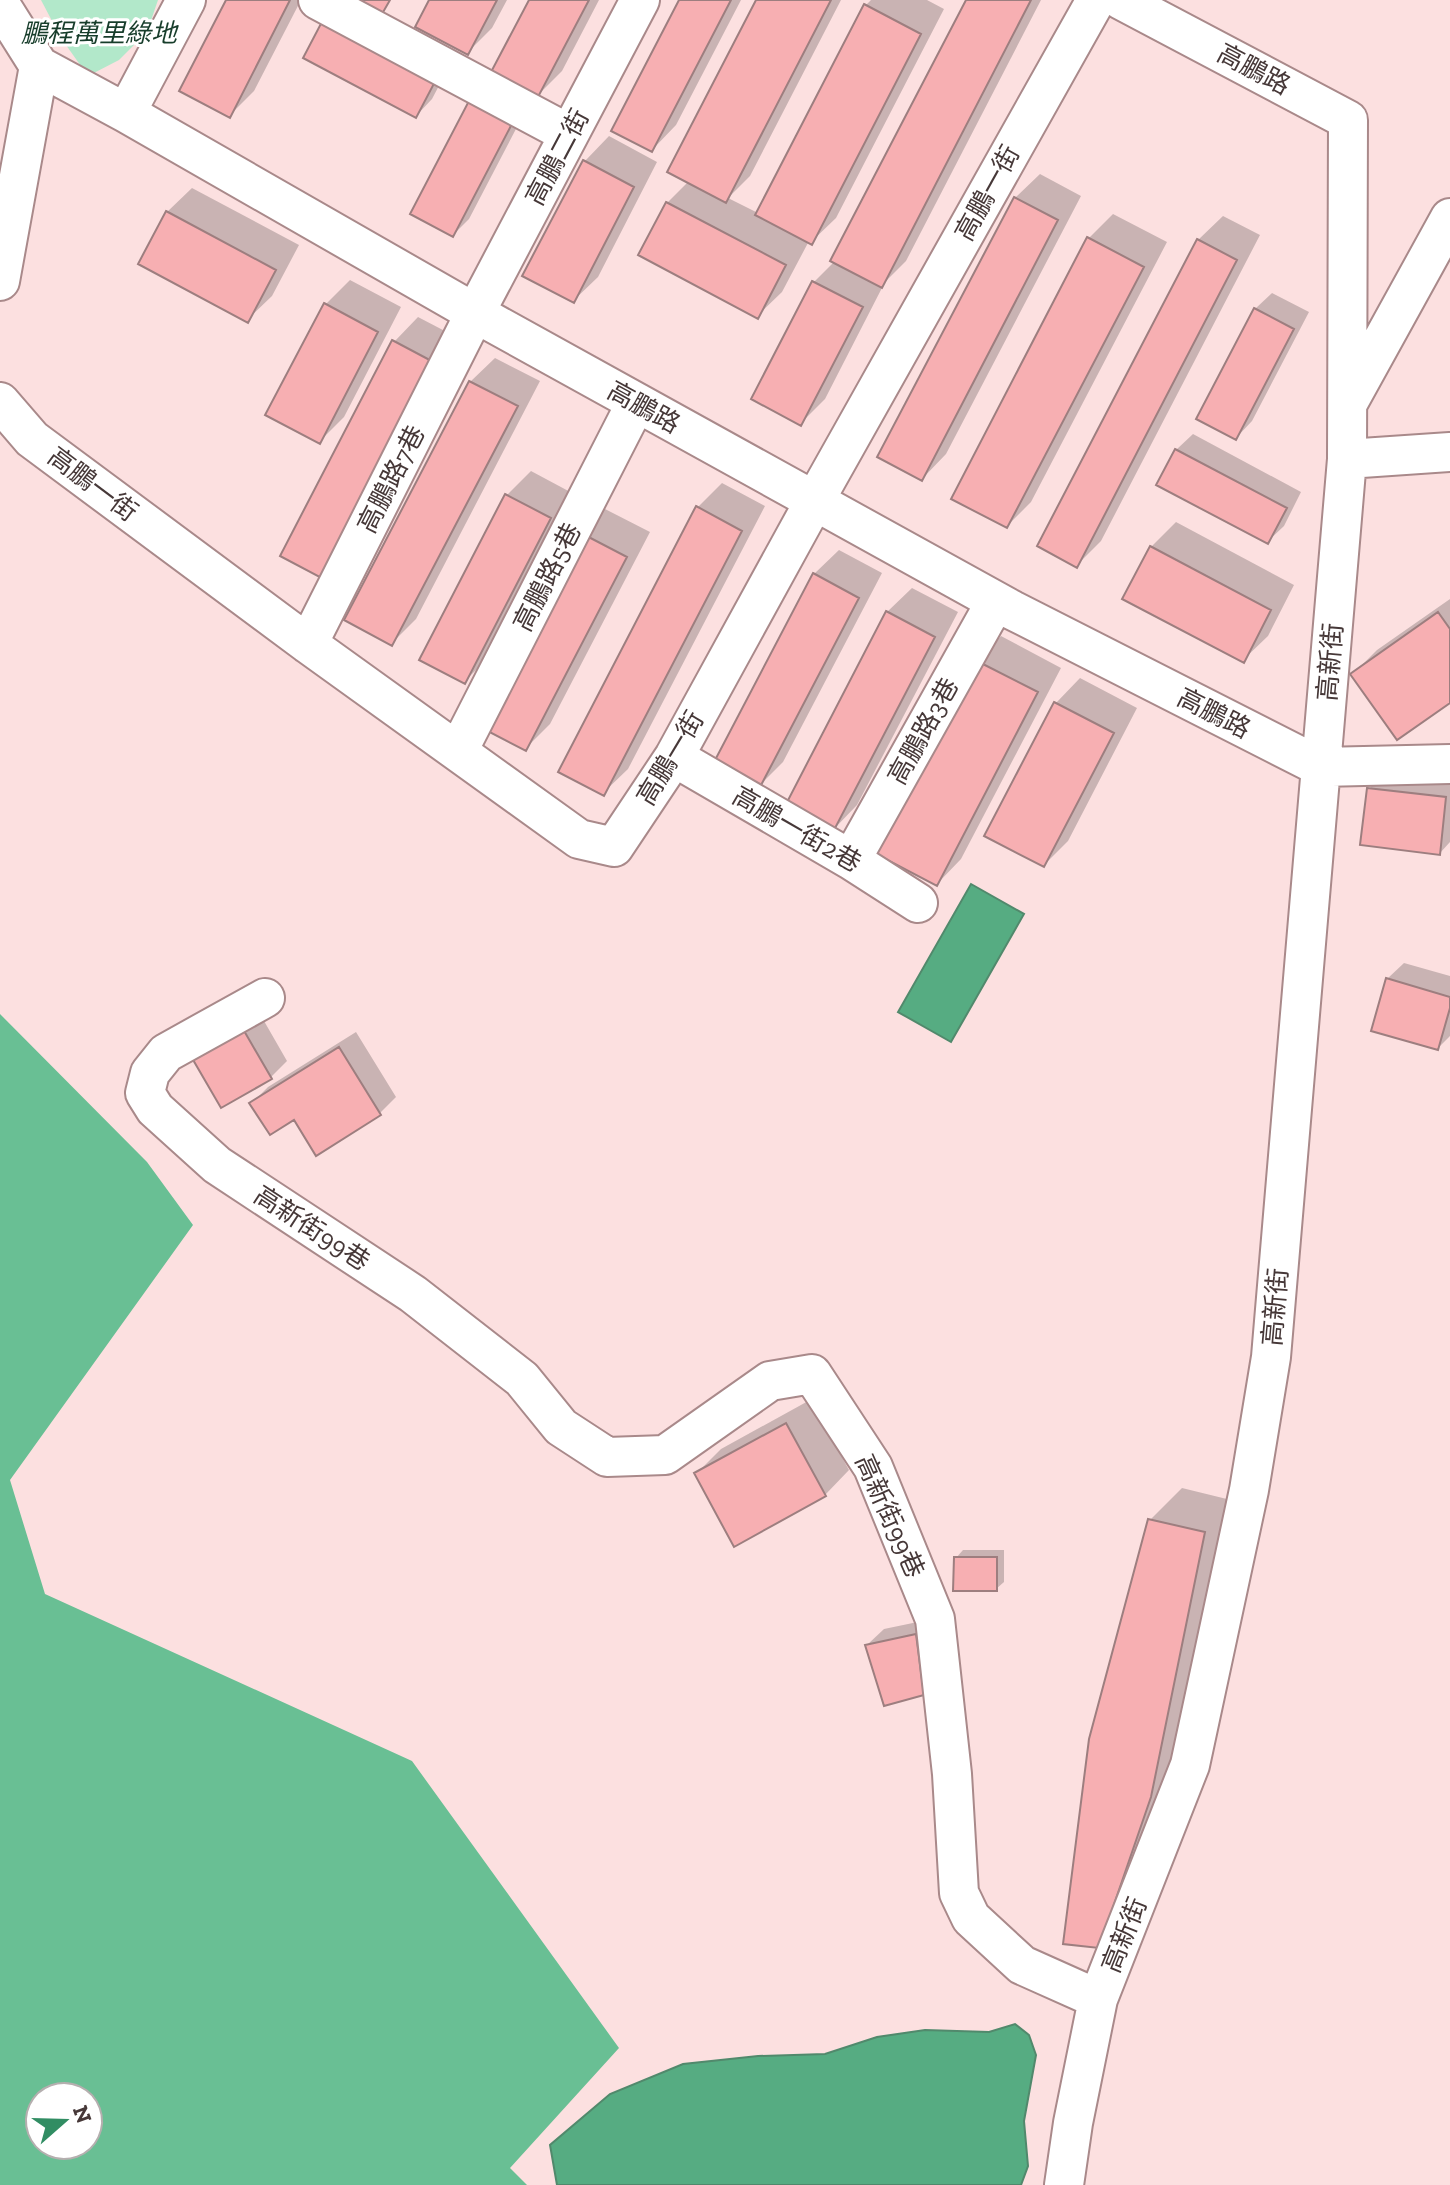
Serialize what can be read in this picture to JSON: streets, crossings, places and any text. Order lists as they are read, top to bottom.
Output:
{
  "streets": {
    "street": [
      "高鵬路",
      "高鵬二街",
      "高鵬一街",
      "高鵬路7巷",
      "高鵬路5巷",
      "高新街",
      "高鵬路3巷",
      "高鵬一街2巷",
      "高新街99巷"
    ]
  },
  "crossings": [
    ["高鵬路", "高鵬二街"],
    ["高鵬路", "高鵬一街"],
    ["高鵬路", "高鵬路7巷"],
    ["高鵬路", "高鵬路5巷"],
    ["高鵬路", "高新街"],
    ["高鵬路", "高鵬路3巷"],
    ["高鵬二街", "高鵬路7巷"],
    ["高鵬一街", "高鵬路7巷"],
    ["高鵬一街", "高鵬路5巷"],
    ["高鵬一街", "高鵬一街2巷"],
    ["高新街", "高新街99巷"],
    ["高鵬路3巷", "高鵬一街2巷"]
  ],
  "parks": ["鵬程萬里綠地"],
  "north": "right"
}
